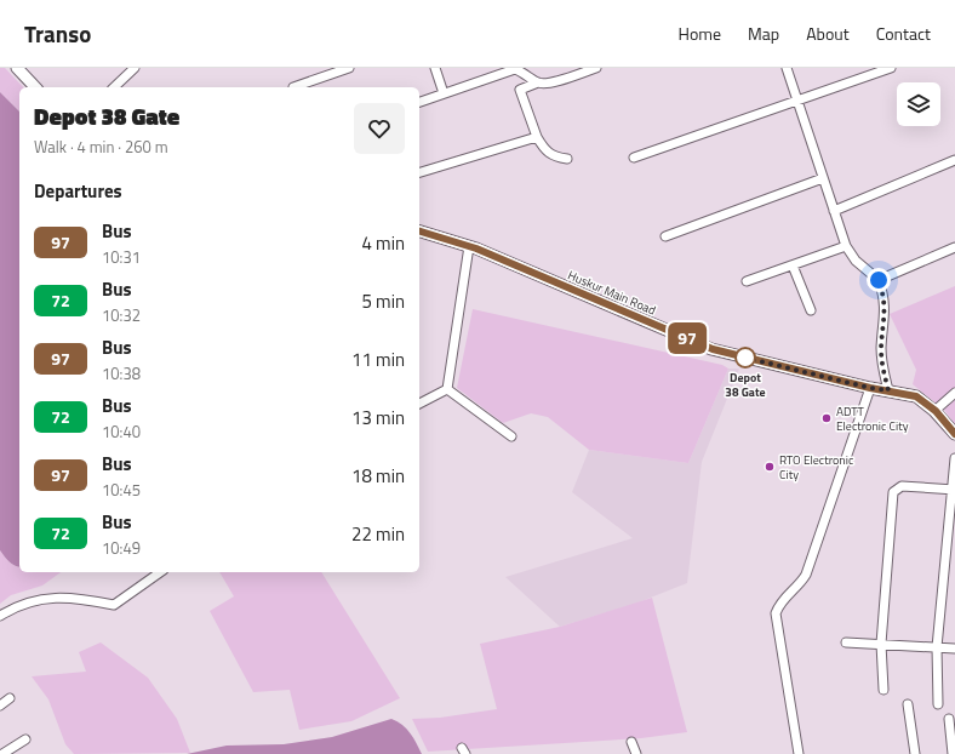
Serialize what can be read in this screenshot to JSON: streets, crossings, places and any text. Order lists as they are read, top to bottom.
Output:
{
  "streets": {
    "main road": ["Huskur Main Road"]
  },
  "places": ["Depot 38 Gate", "ADTT Electronic City", "RTO Electronic City"],
  "lines": ["bus line 97"],
  "page": {
    "header": "Transo",
    "nav": [
      "Home",
      "Map",
      "About",
      "Contact"
    ],
    "on_map": "97",
    "heading": [
      ["Depot 38 Gate", "Walk · 4 min · 260 m"],
      "Departures"
    ],
    "list": [
      {
        "mark": "97",
        "name": "Bus",
        "note": "10:31",
        "value": "4 min"
      },
      {
        "mark": "72",
        "name": "Bus",
        "note": "10:32",
        "value": "5 min"
      },
      {
        "mark": "97",
        "name": "Bus",
        "note": "10:38",
        "value": "11 min"
      },
      {
        "mark": "72",
        "name": "Bus",
        "note": "10:40",
        "value": "13 min"
      },
      {
        "mark": "97",
        "name": "Bus",
        "note": "10:45",
        "value": "18 min"
      },
      {
        "mark": "72",
        "name": "Bus",
        "note": "10:49",
        "value": "22 min"
      }
    ]
  }
}
